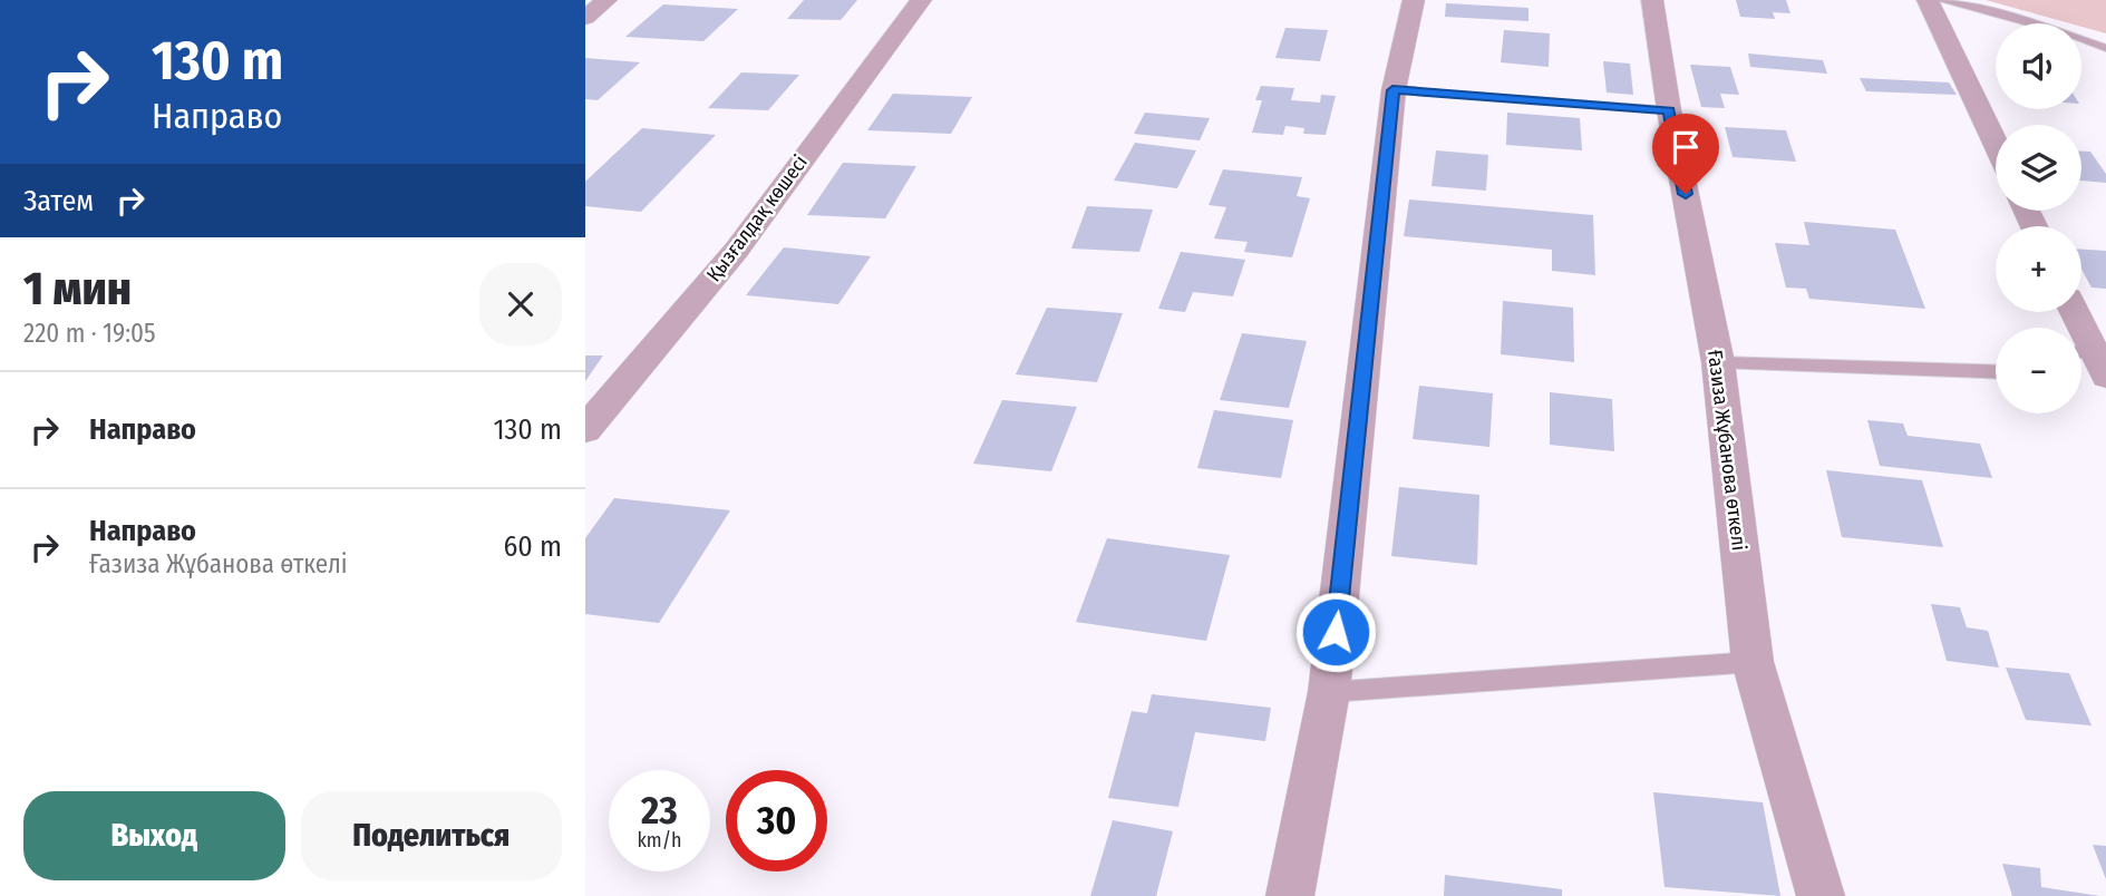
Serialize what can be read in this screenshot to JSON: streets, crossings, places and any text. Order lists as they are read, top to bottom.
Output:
{
  "streets": {
    "street": ["Қызғалдақ көшесі", "Ғазиза Жұбанова өткелі"]
  },
  "page": {
    "turn": ["130 m", "Направо"],
    "map_buttons": ["+", "−"],
    "then": "Затем",
    "heading": ["1 мин", "220 m · 19:05"],
    "list": [
      {
        "name": "Направо",
        "value": "130 m"
      },
      {
        "name": "Направо",
        "note": "Ғазиза Жұбанова өткелі",
        "value": "60 m"
      }
    ],
    "speed": "23 km/h",
    "limit": "30",
    "buttons": ["Выход", "Поделиться"]
  }
}
